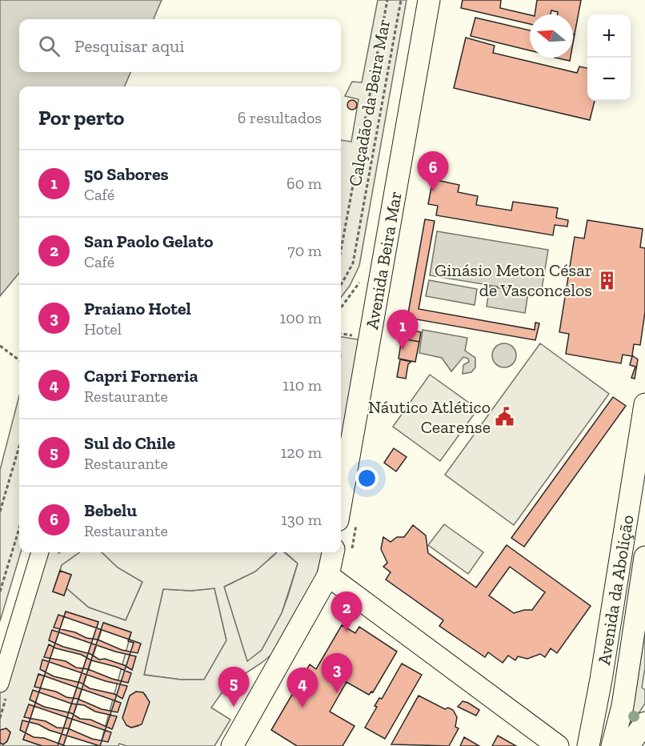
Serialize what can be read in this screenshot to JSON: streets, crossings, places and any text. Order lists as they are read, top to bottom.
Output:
{
  "streets": {
    "main road": ["Avenida Beira Mar", "Avenida da Abolição"],
    "path": ["Calçadão da Beira Mar"]
  },
  "places": {
    "building": ["Ginásio Meton César de Vasconcelos"],
    "public building": ["Náutico Atlético Cearense"]
  },
  "north": "left",
  "page": {
    "map_buttons": ["+", "−"],
    "search": "Pesquisar aqui",
    "heading": ["Por perto", "6 resultados"],
    "list": [
      {
        "mark": "1",
        "name": "50 Sabores",
        "note": "Café",
        "value": "60 m"
      },
      {
        "mark": "2",
        "name": "San Paolo Gelato",
        "note": "Café",
        "value": "70 m"
      },
      {
        "mark": "3",
        "name": "Praiano Hotel",
        "note": "Hotel",
        "value": "100 m"
      },
      {
        "mark": "4",
        "name": "Capri Forneria",
        "note": "Restaurante",
        "value": "110 m"
      },
      {
        "mark": "5",
        "name": "Sul do Chile",
        "note": "Restaurante",
        "value": "120 m"
      },
      {
        "mark": "6",
        "name": "Bebelu",
        "note": "Restaurante",
        "value": "130 m"
      }
    ],
    "pins": [
      "6",
      "1",
      "2",
      "3",
      "5",
      "4"
    ]
  }
}
